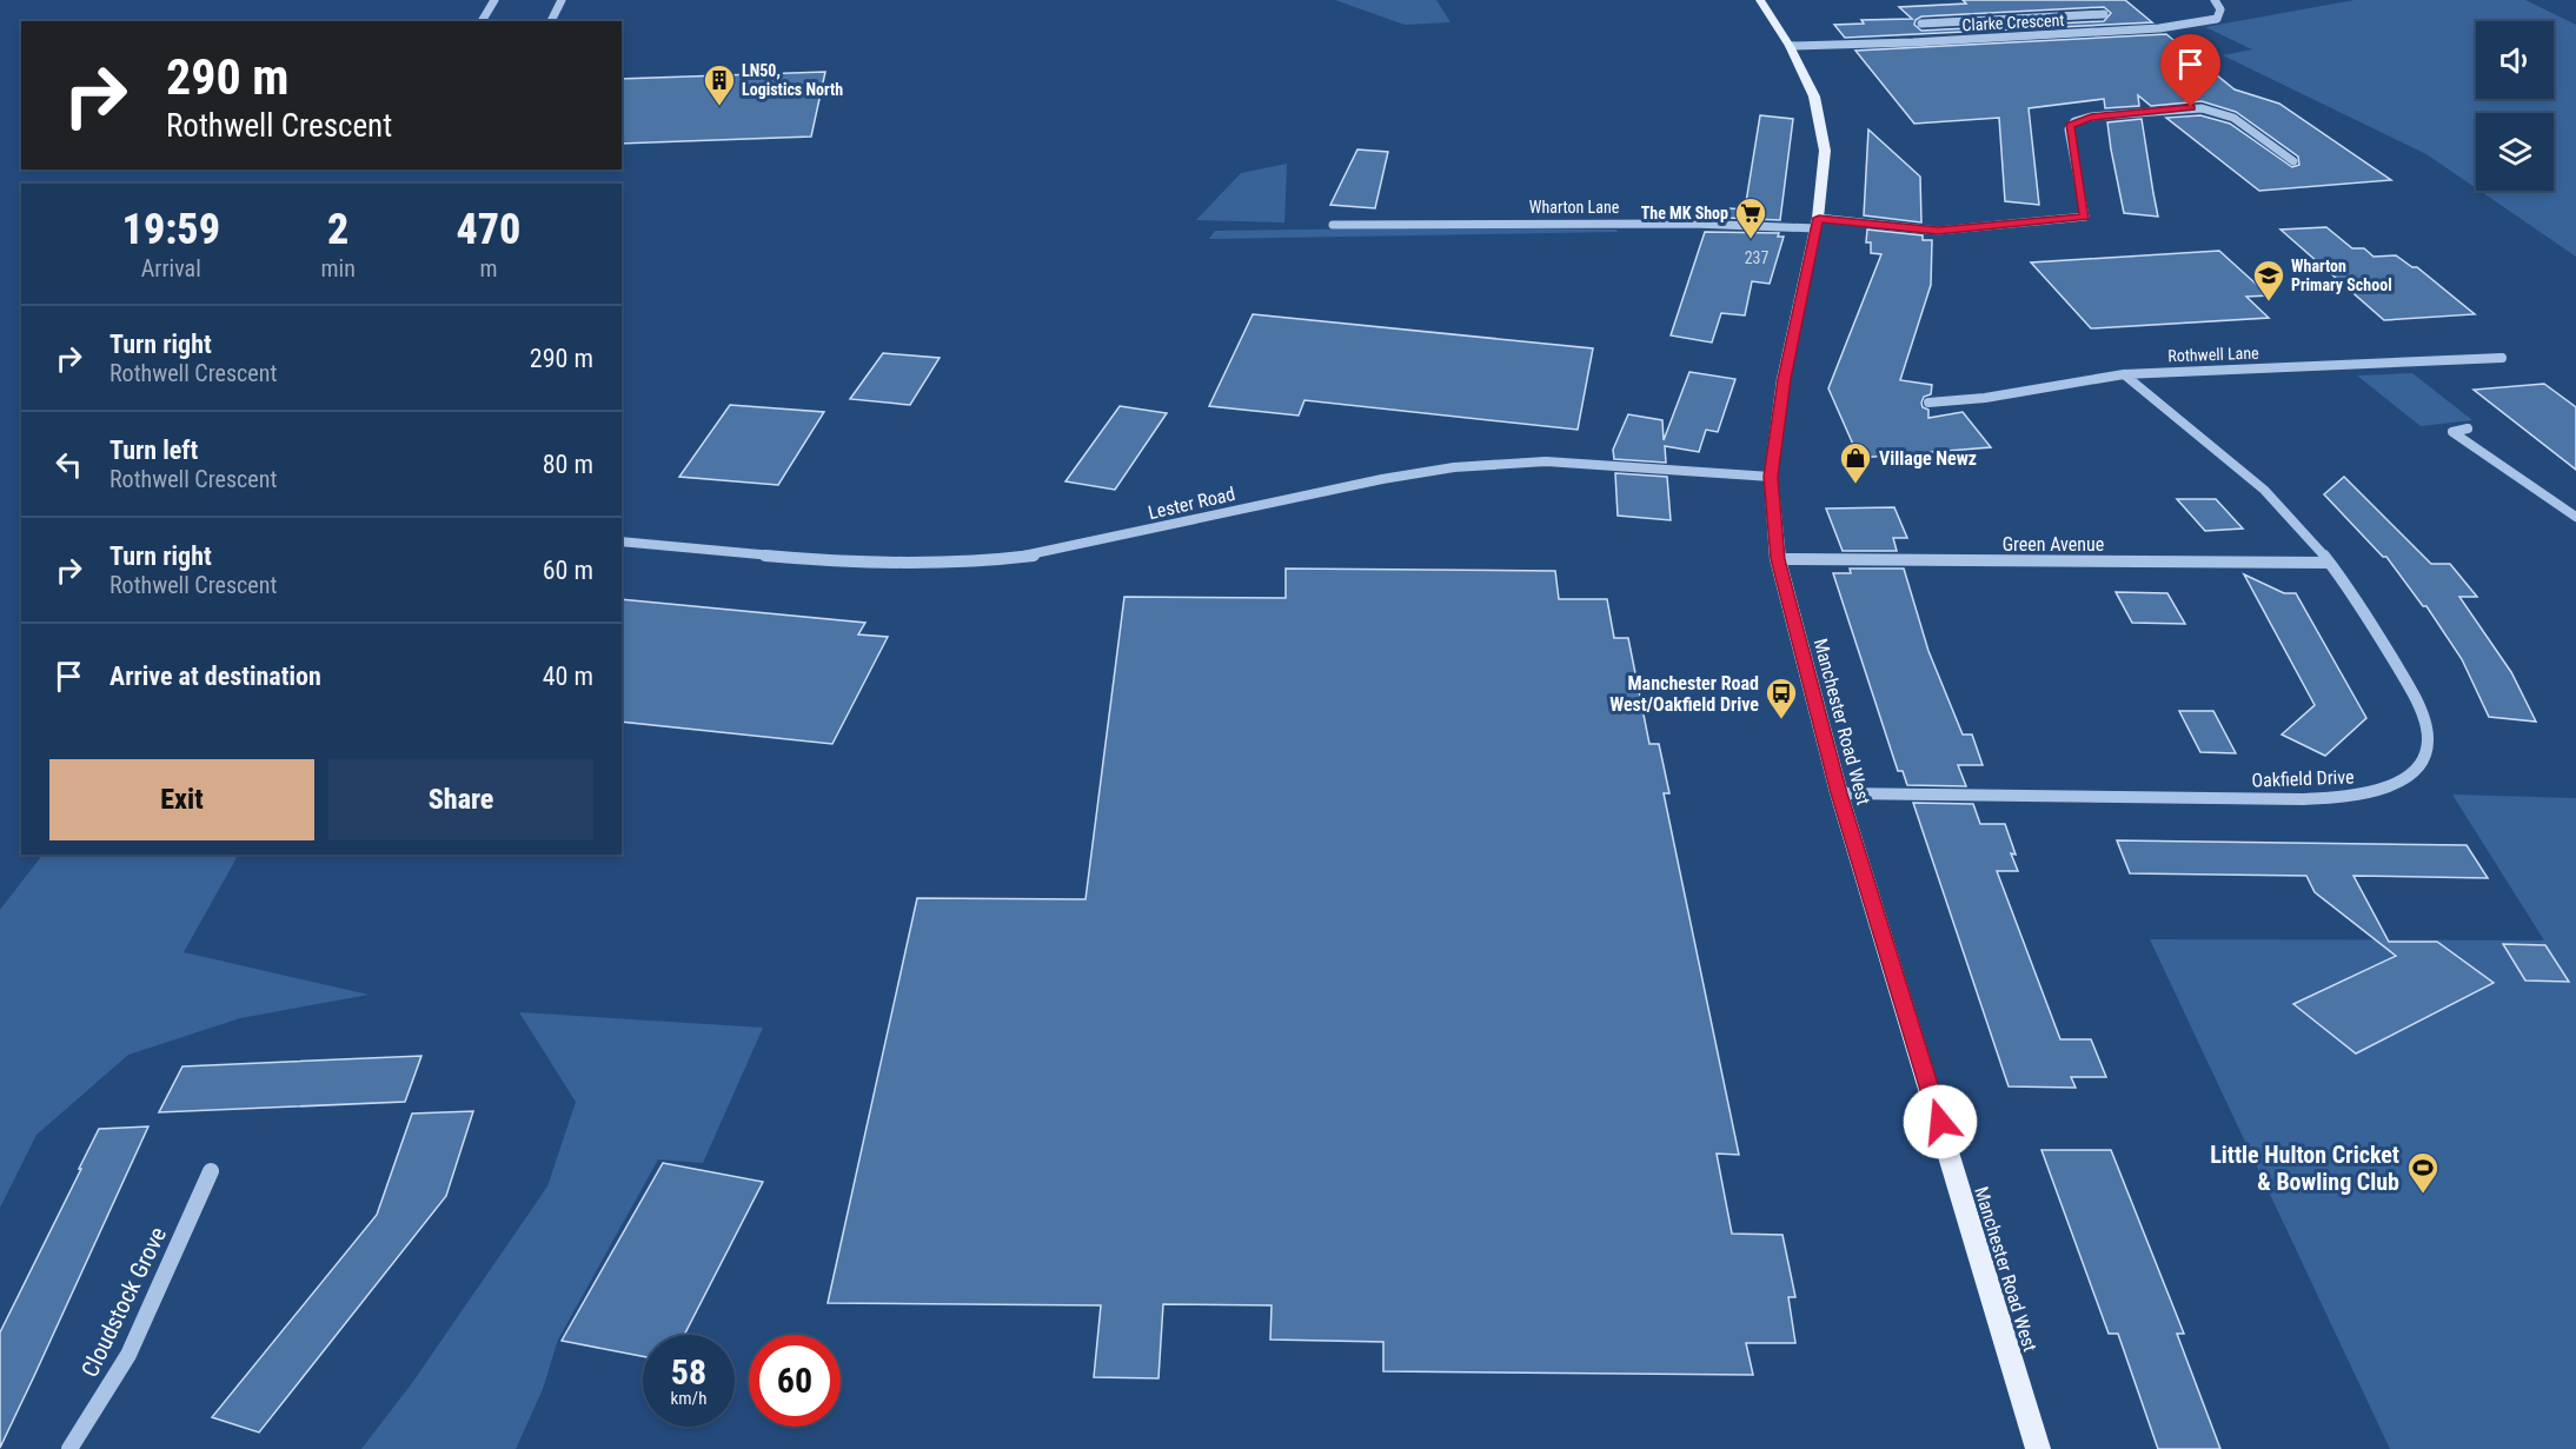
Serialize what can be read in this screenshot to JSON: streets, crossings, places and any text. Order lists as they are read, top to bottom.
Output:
{
  "streets": {
    "main road": ["Manchester Road West"],
    "street": [
      "Clarke Crescent",
      "Wharton Lane",
      "Rothwell Lane",
      "Lester Road",
      "Green Avenue",
      "Oakfield Drive",
      "Cloudstock Grove"
    ]
  },
  "crossings": [
    ["Clarke Crescent", "Manchester Road West"],
    ["Wharton Lane", "Manchester Road West"],
    ["Rothwell Lane", "Oakfield Drive"],
    ["Lester Road", "Manchester Road West"],
    ["Green Avenue", "Manchester Road West"],
    ["Green Avenue", "Oakfield Drive"],
    ["Manchester Road West", "Oakfield Drive"]
  ],
  "places": {
    "building": ["LN50, Logistics North"],
    "supermarket": ["The MK Shop"],
    "school or university": ["Wharton Primary School"],
    "shop": ["Village Newz"],
    "bus stop": ["Manchester Road West/Oakfield Drive"],
    "sports": ["Little Hulton Cricket & Bowling Club"]
  },
  "house_numbers": ["237"],
  "page": {
    "turn": ["290 m", "Rothwell Crescent"],
    "eta": [
      "19:59",
      "Arrival",
      "2",
      "min",
      "470",
      "m"
    ],
    "list": [
      {
        "name": "Turn right",
        "note": "Rothwell Crescent",
        "value": "290 m"
      },
      {
        "name": "Turn left",
        "note": "Rothwell Crescent",
        "value": "80 m"
      },
      {
        "name": "Turn right",
        "note": "Rothwell Crescent",
        "value": "60 m"
      },
      {
        "name": "Arrive at destination",
        "value": "40 m"
      }
    ],
    "buttons": ["Exit", "Share"],
    "speed": "58 km/h",
    "limit": "60"
  }
}
